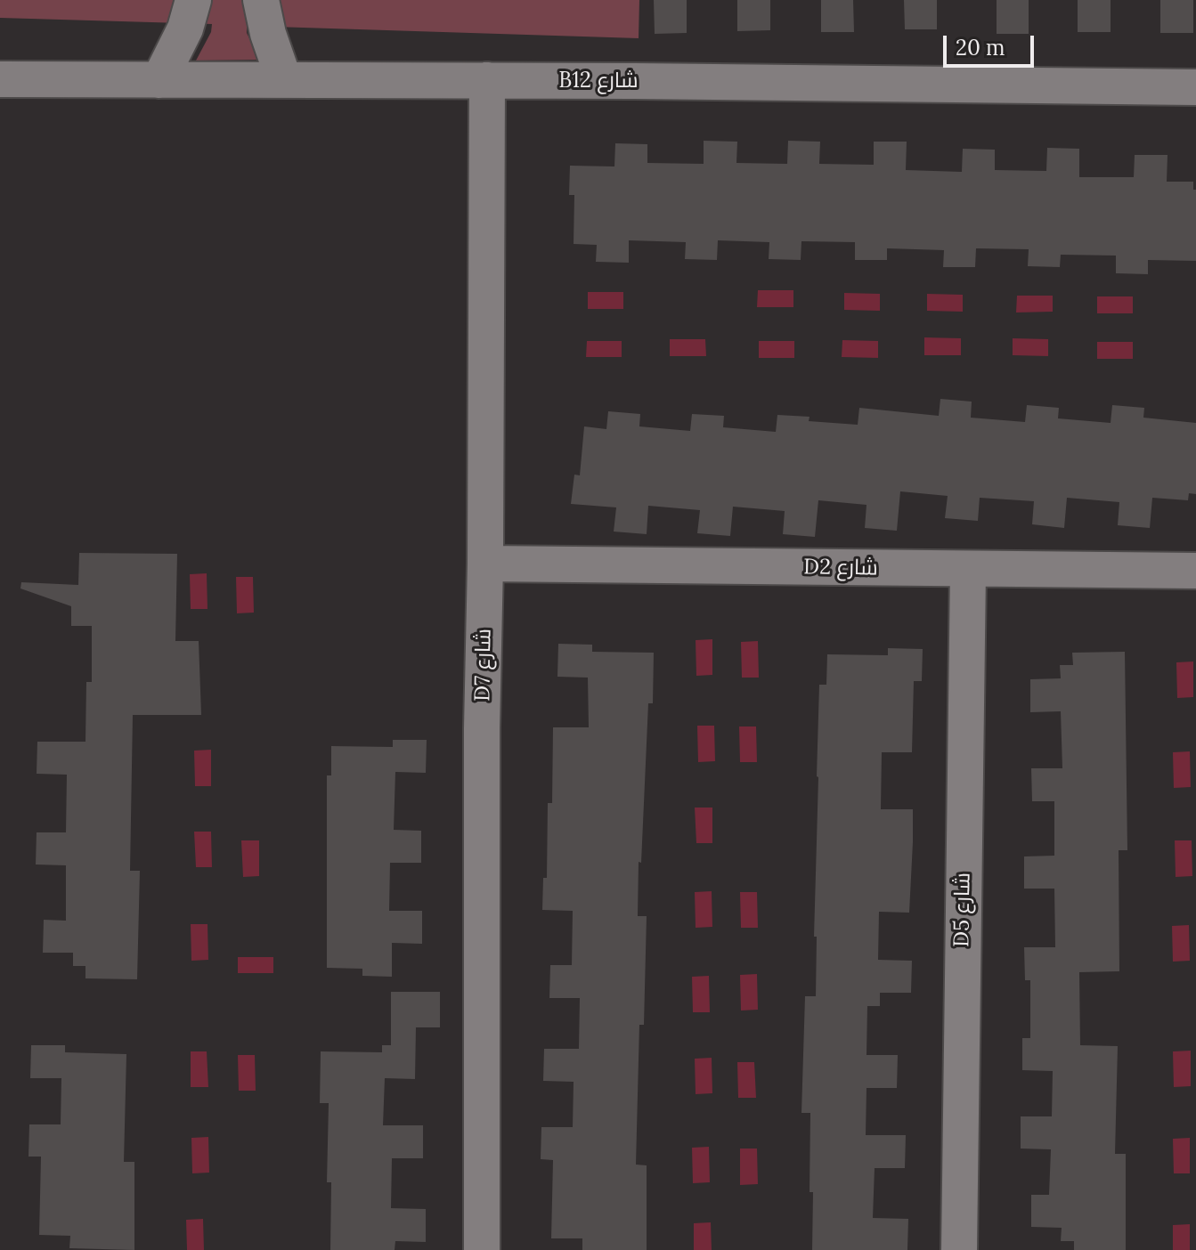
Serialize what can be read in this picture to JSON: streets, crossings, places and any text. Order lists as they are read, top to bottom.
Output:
{
  "streets": {
    "street": [
      "B12 شارع",
      "D2 شارع",
      "D7 شارع",
      "D5 شارع"
    ]
  },
  "crossings": [
    ["B12 شارع", "D7 شارع"],
    ["D2 شارع", "D7 شارع"],
    ["D2 شارع", "D5 شارع"]
  ],
  "scale_bar": "20 m"
}
